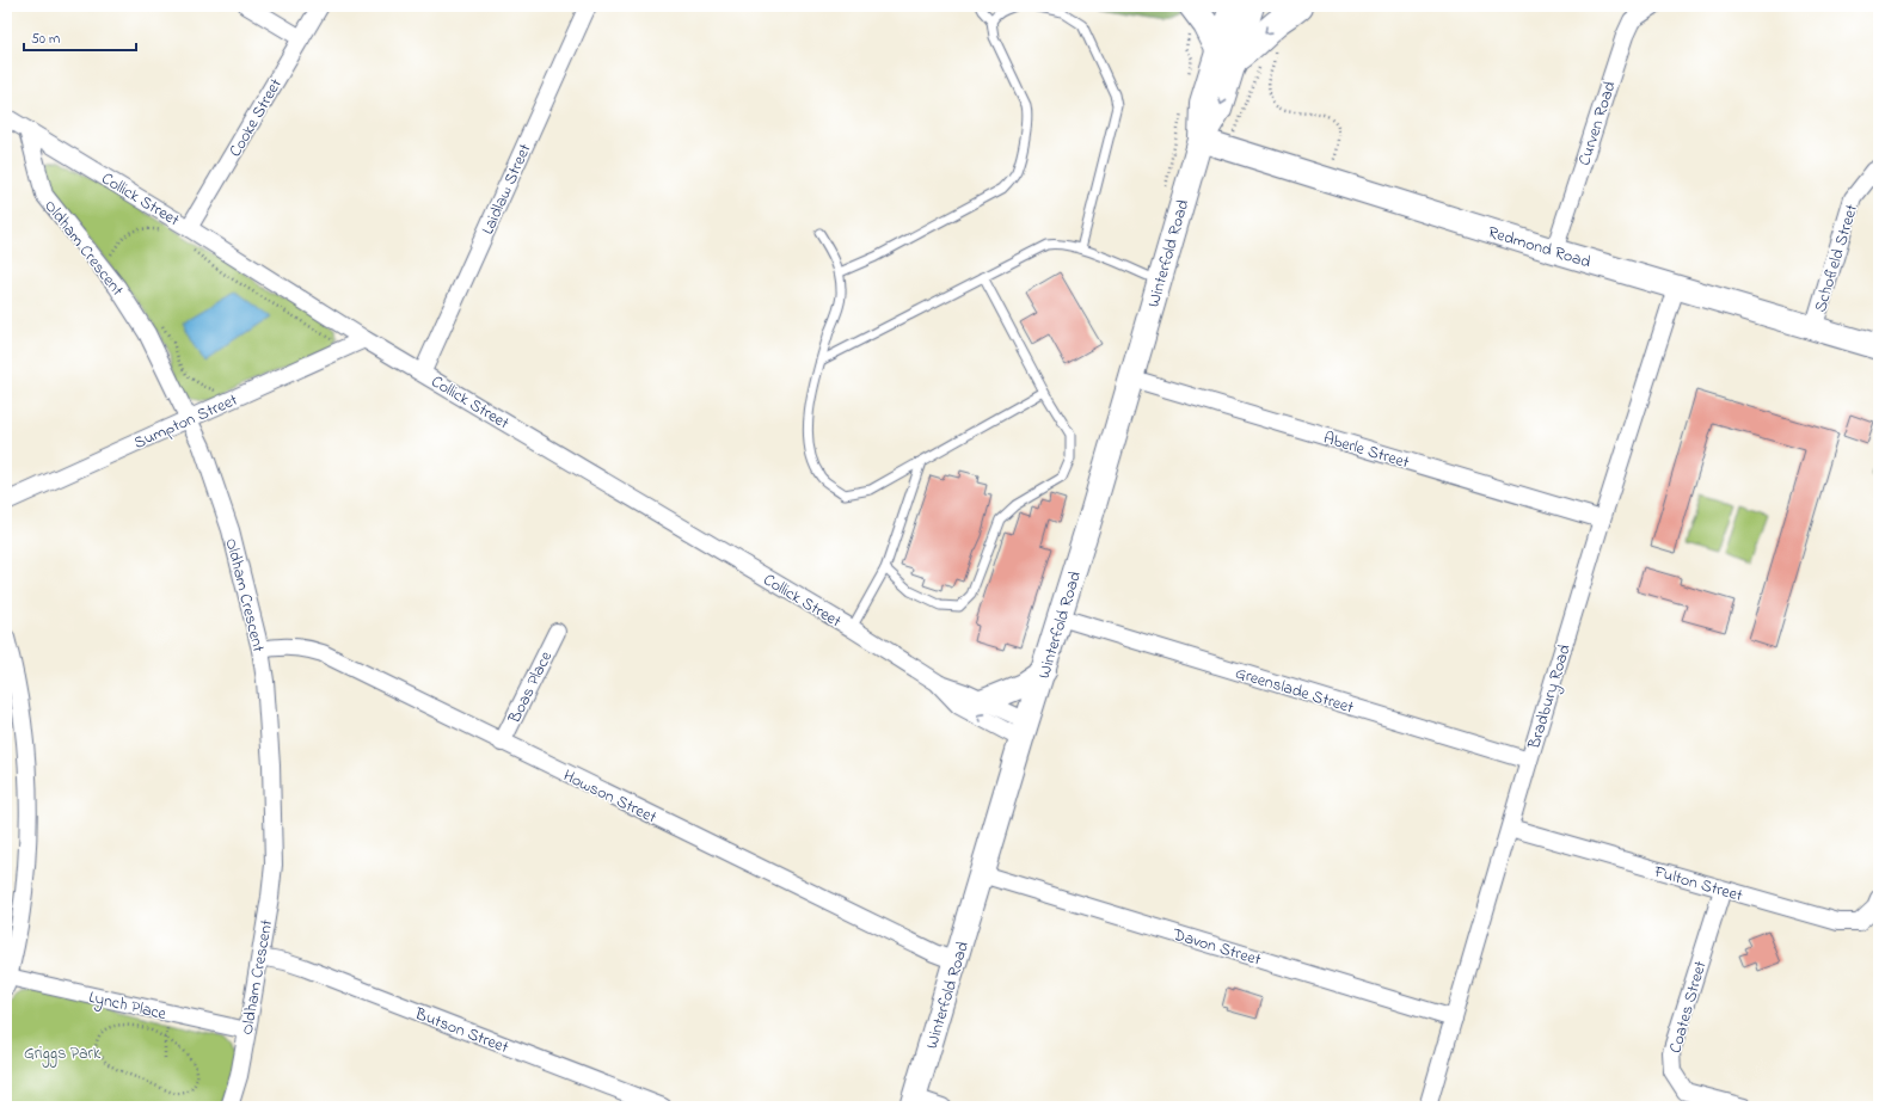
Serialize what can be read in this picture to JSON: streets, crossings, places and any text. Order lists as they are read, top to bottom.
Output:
{
  "streets": {
    "main road": ["Redmond Road", "Winterfold Road"],
    "street": [
      "Cooke Street",
      "Curven Road",
      "Laidlaw Street",
      "Collick Street",
      "Oldham Crescent",
      "Schofield Street",
      "Sumpton Street",
      "Aberle Street",
      "Boas Place",
      "Greenslade Street",
      "Bradbury Road",
      "Howson Street",
      "Fulton Street",
      "Davon Street",
      "Lynch Place",
      "Coates Street",
      "Butson Street"
    ]
  },
  "crossings": [
    ["Cooke Street", "Collick Street"],
    ["Curven Road", "Redmond Road"],
    ["Laidlaw Street", "Collick Street"],
    ["Collick Street", "Oldham Crescent"],
    ["Collick Street", "Winterfold Road"],
    ["Collick Street", "Sumpton Street"],
    ["Redmond Road", "Winterfold Road"],
    ["Redmond Road", "Schofield Street"],
    ["Redmond Road", "Bradbury Road"],
    ["Oldham Crescent", "Sumpton Street"],
    ["Oldham Crescent", "Howson Street"],
    ["Oldham Crescent", "Lynch Place"],
    ["Oldham Crescent", "Butson Street"],
    ["Winterfold Road", "Aberle Street"],
    ["Winterfold Road", "Greenslade Street"],
    ["Winterfold Road", "Howson Street"],
    ["Winterfold Road", "Davon Street"],
    ["Aberle Street", "Bradbury Road"],
    ["Boas Place", "Howson Street"],
    ["Greenslade Street", "Bradbury Road"],
    ["Bradbury Road", "Fulton Street"],
    ["Bradbury Road", "Davon Street"],
    ["Fulton Street", "Coates Street"]
  ],
  "parks": ["Griggs Park"],
  "scale_bar": "50 m"
}
